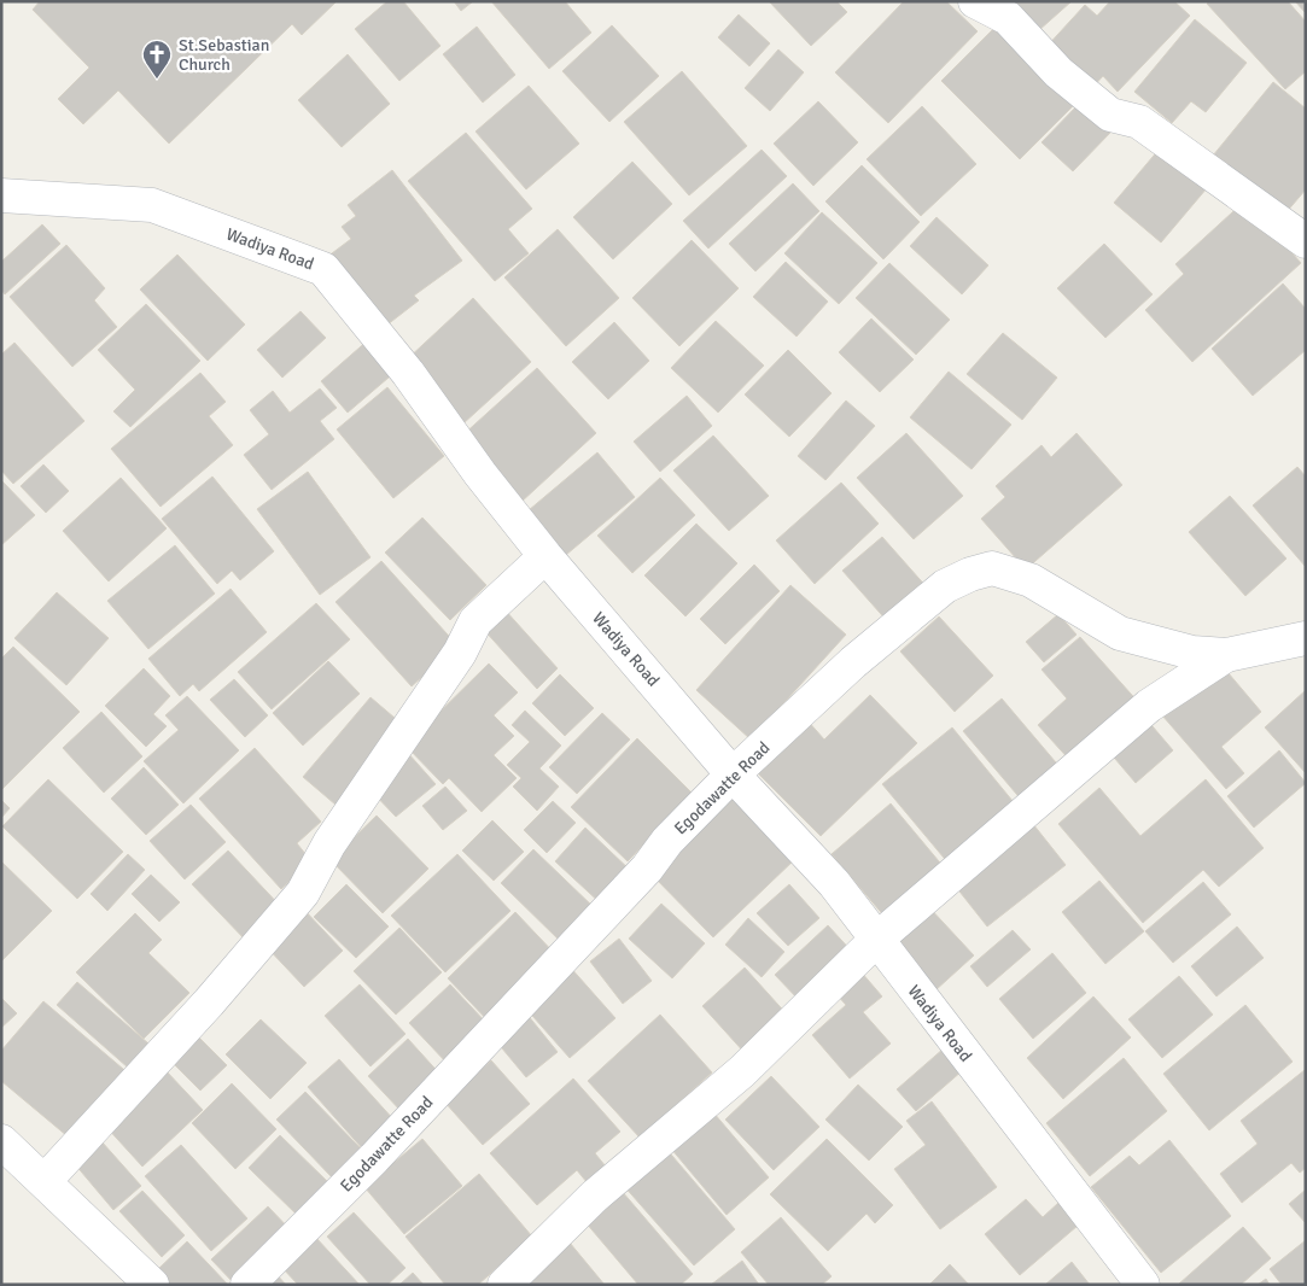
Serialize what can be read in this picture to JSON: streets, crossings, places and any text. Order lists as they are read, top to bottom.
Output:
{
  "streets": {
    "street": ["Wadiya Road", "Egodawatte Road"]
  },
  "crossings": [
    ["Wadiya Road", "Egodawatte Road"]
  ],
  "places": {
    "church": ["St.Sebastian Church"]
  }
}
